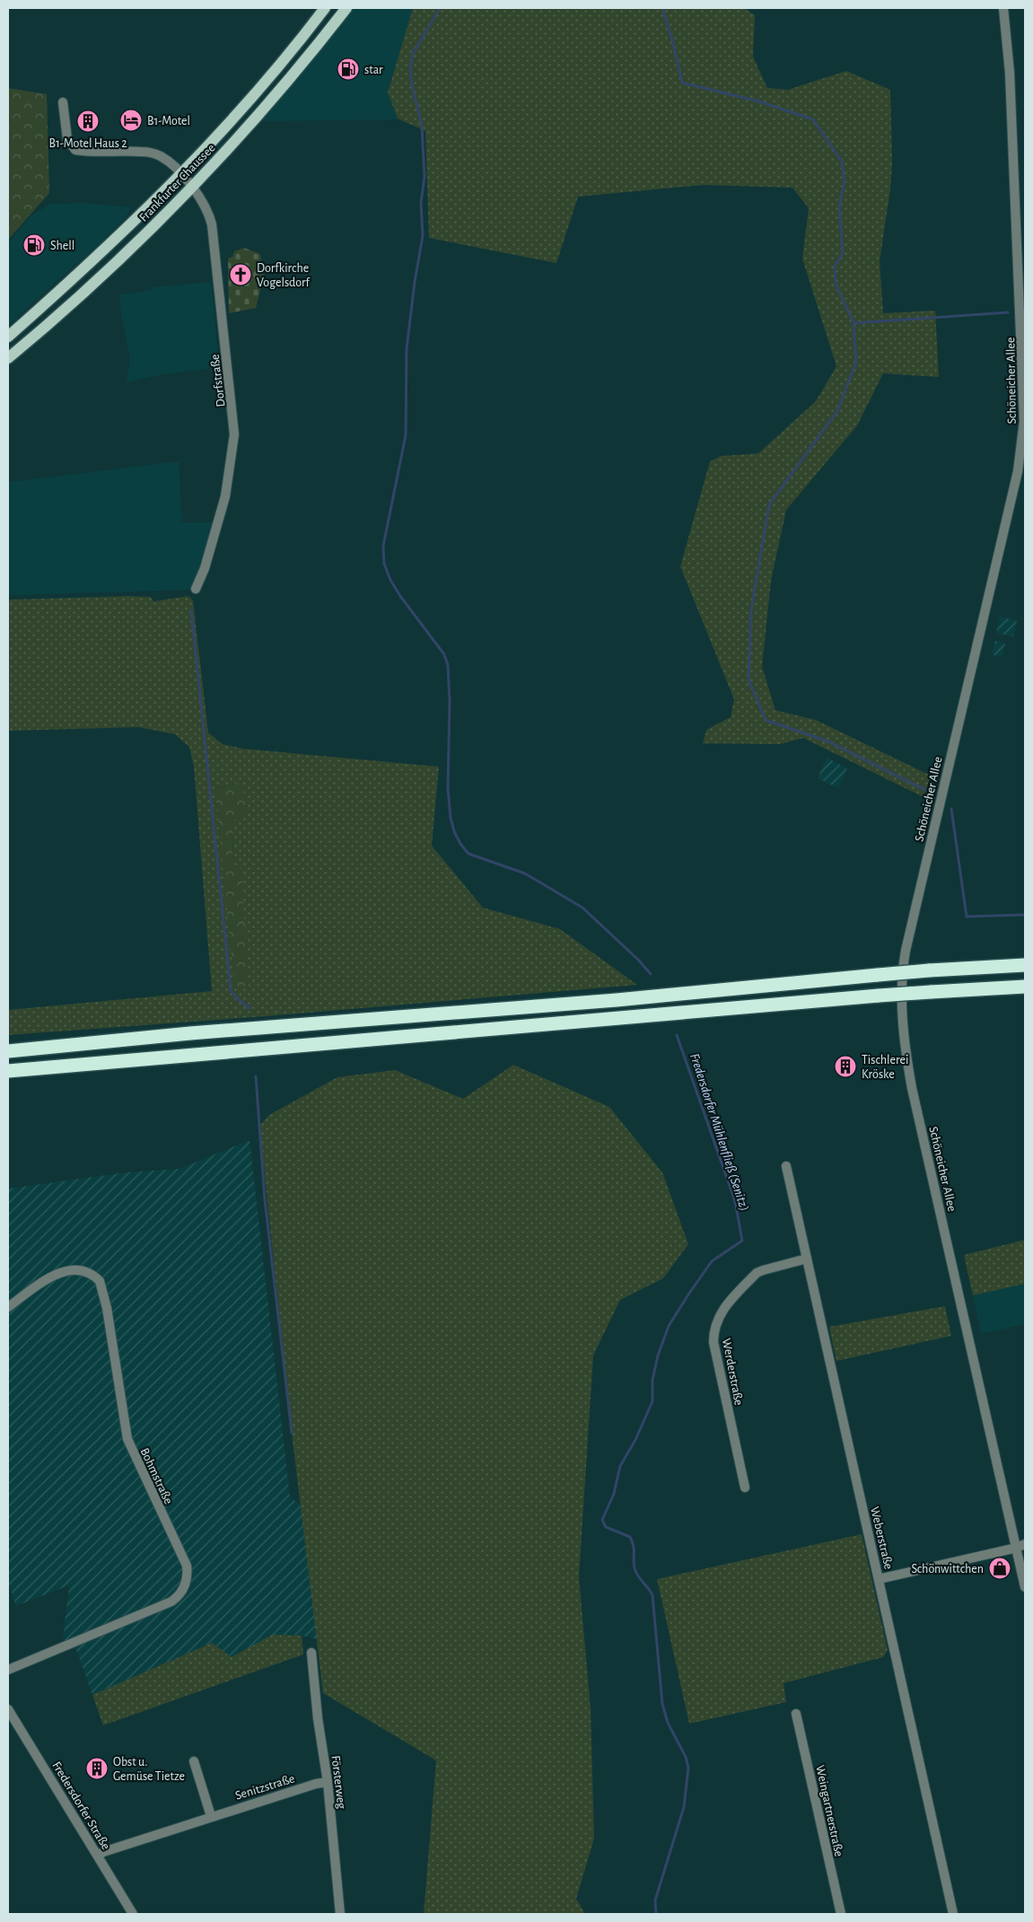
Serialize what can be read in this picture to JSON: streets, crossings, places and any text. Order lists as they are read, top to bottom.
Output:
{
  "streets": {
    "main road": ["Frankfurter Chaussee"],
    "street": [
      "Dorfstraße",
      "Schöneicher Allee",
      "Werderstraße",
      "Bohmstraße",
      "Weberstraße",
      "Försterweg",
      "Senitzstraße",
      "Fredersdorfer Straße",
      "Weingartnerstraße"
    ]
  },
  "crossings": [
    ["Frankfurter Chaussee", "Dorfstraße"],
    ["Werderstraße", "Weberstraße"],
    ["Försterweg", "Senitzstraße"],
    ["Senitzstraße", "Fredersdorfer Straße"]
  ],
  "water": ["Fredersdorfer Mühlenfließ (Senitz)"],
  "places": {
    "fuel station": ["star", "Shell"],
    "hotel": ["B1-Motel"],
    "building": ["B1-Motel Haus 2", "Tischlerei Kröske", "Obst u. Gemüse Tietze"],
    "church": ["Dorfkirche Vogelsdorf"],
    "shop": ["Schönwittchen"]
  }
}
